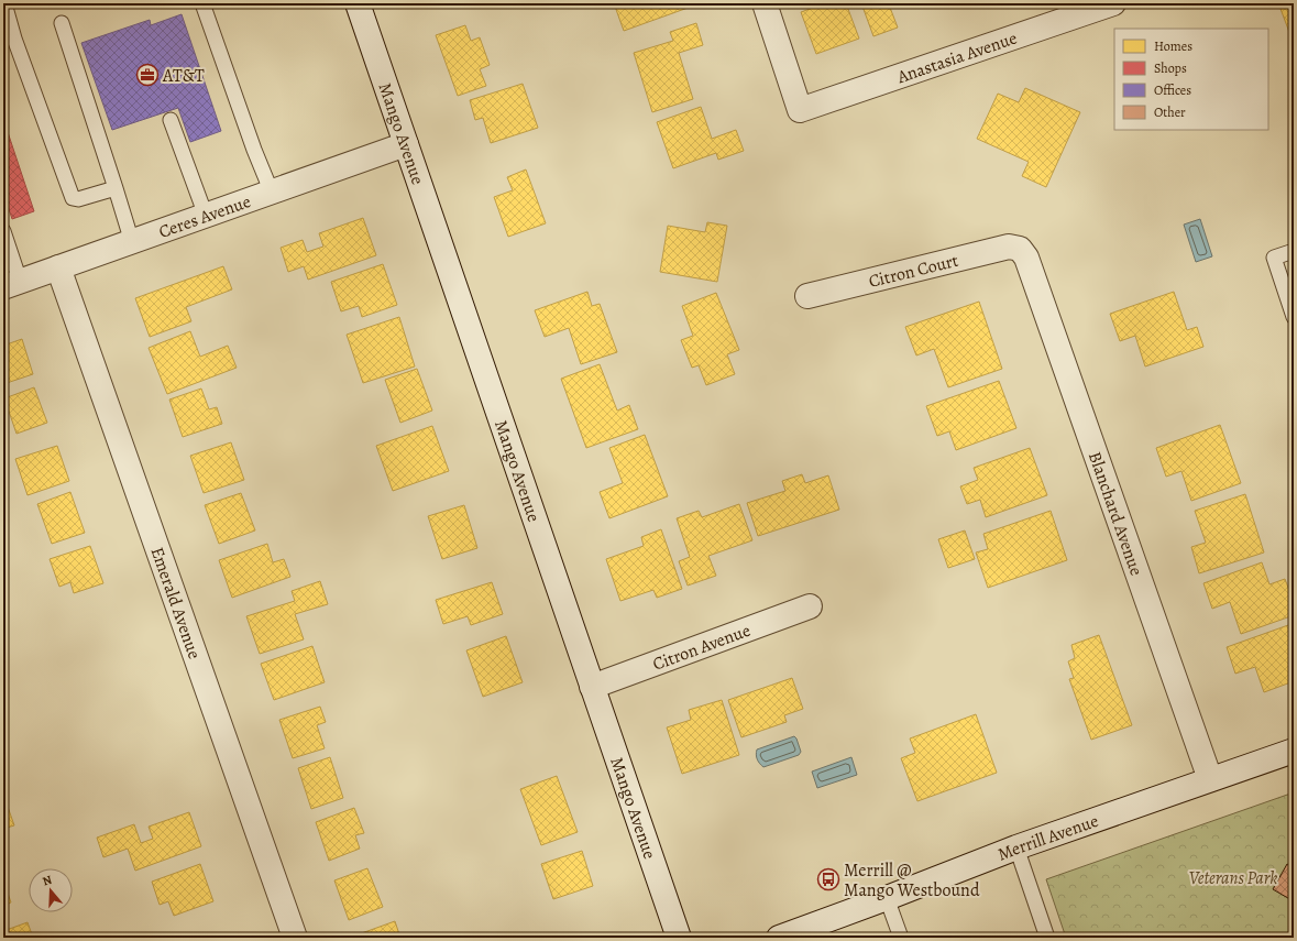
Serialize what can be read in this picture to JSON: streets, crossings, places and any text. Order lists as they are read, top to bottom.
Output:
{
  "streets": {
    "street": [
      "Anastasia Avenue",
      "Mango Avenue",
      "Ceres Avenue",
      "Citron Court",
      "Blanchard Avenue",
      "Emerald Avenue",
      "Citron Avenue",
      "Merrill Avenue"
    ]
  },
  "crossings": [
    ["Mango Avenue", "Ceres Avenue"],
    ["Mango Avenue", "Citron Avenue"],
    ["Ceres Avenue", "Emerald Avenue"],
    ["Citron Court", "Blanchard Avenue"],
    ["Blanchard Avenue", "Merrill Avenue"]
  ],
  "parks": ["Veterans Park"],
  "places": {
    "office": ["AT&T"],
    "bus stop": ["Merrill @ Mango Westbound"]
  },
  "legend": [
    "Homes",
    "Shops",
    "Offices",
    "Other"
  ],
  "north": "top"
}
